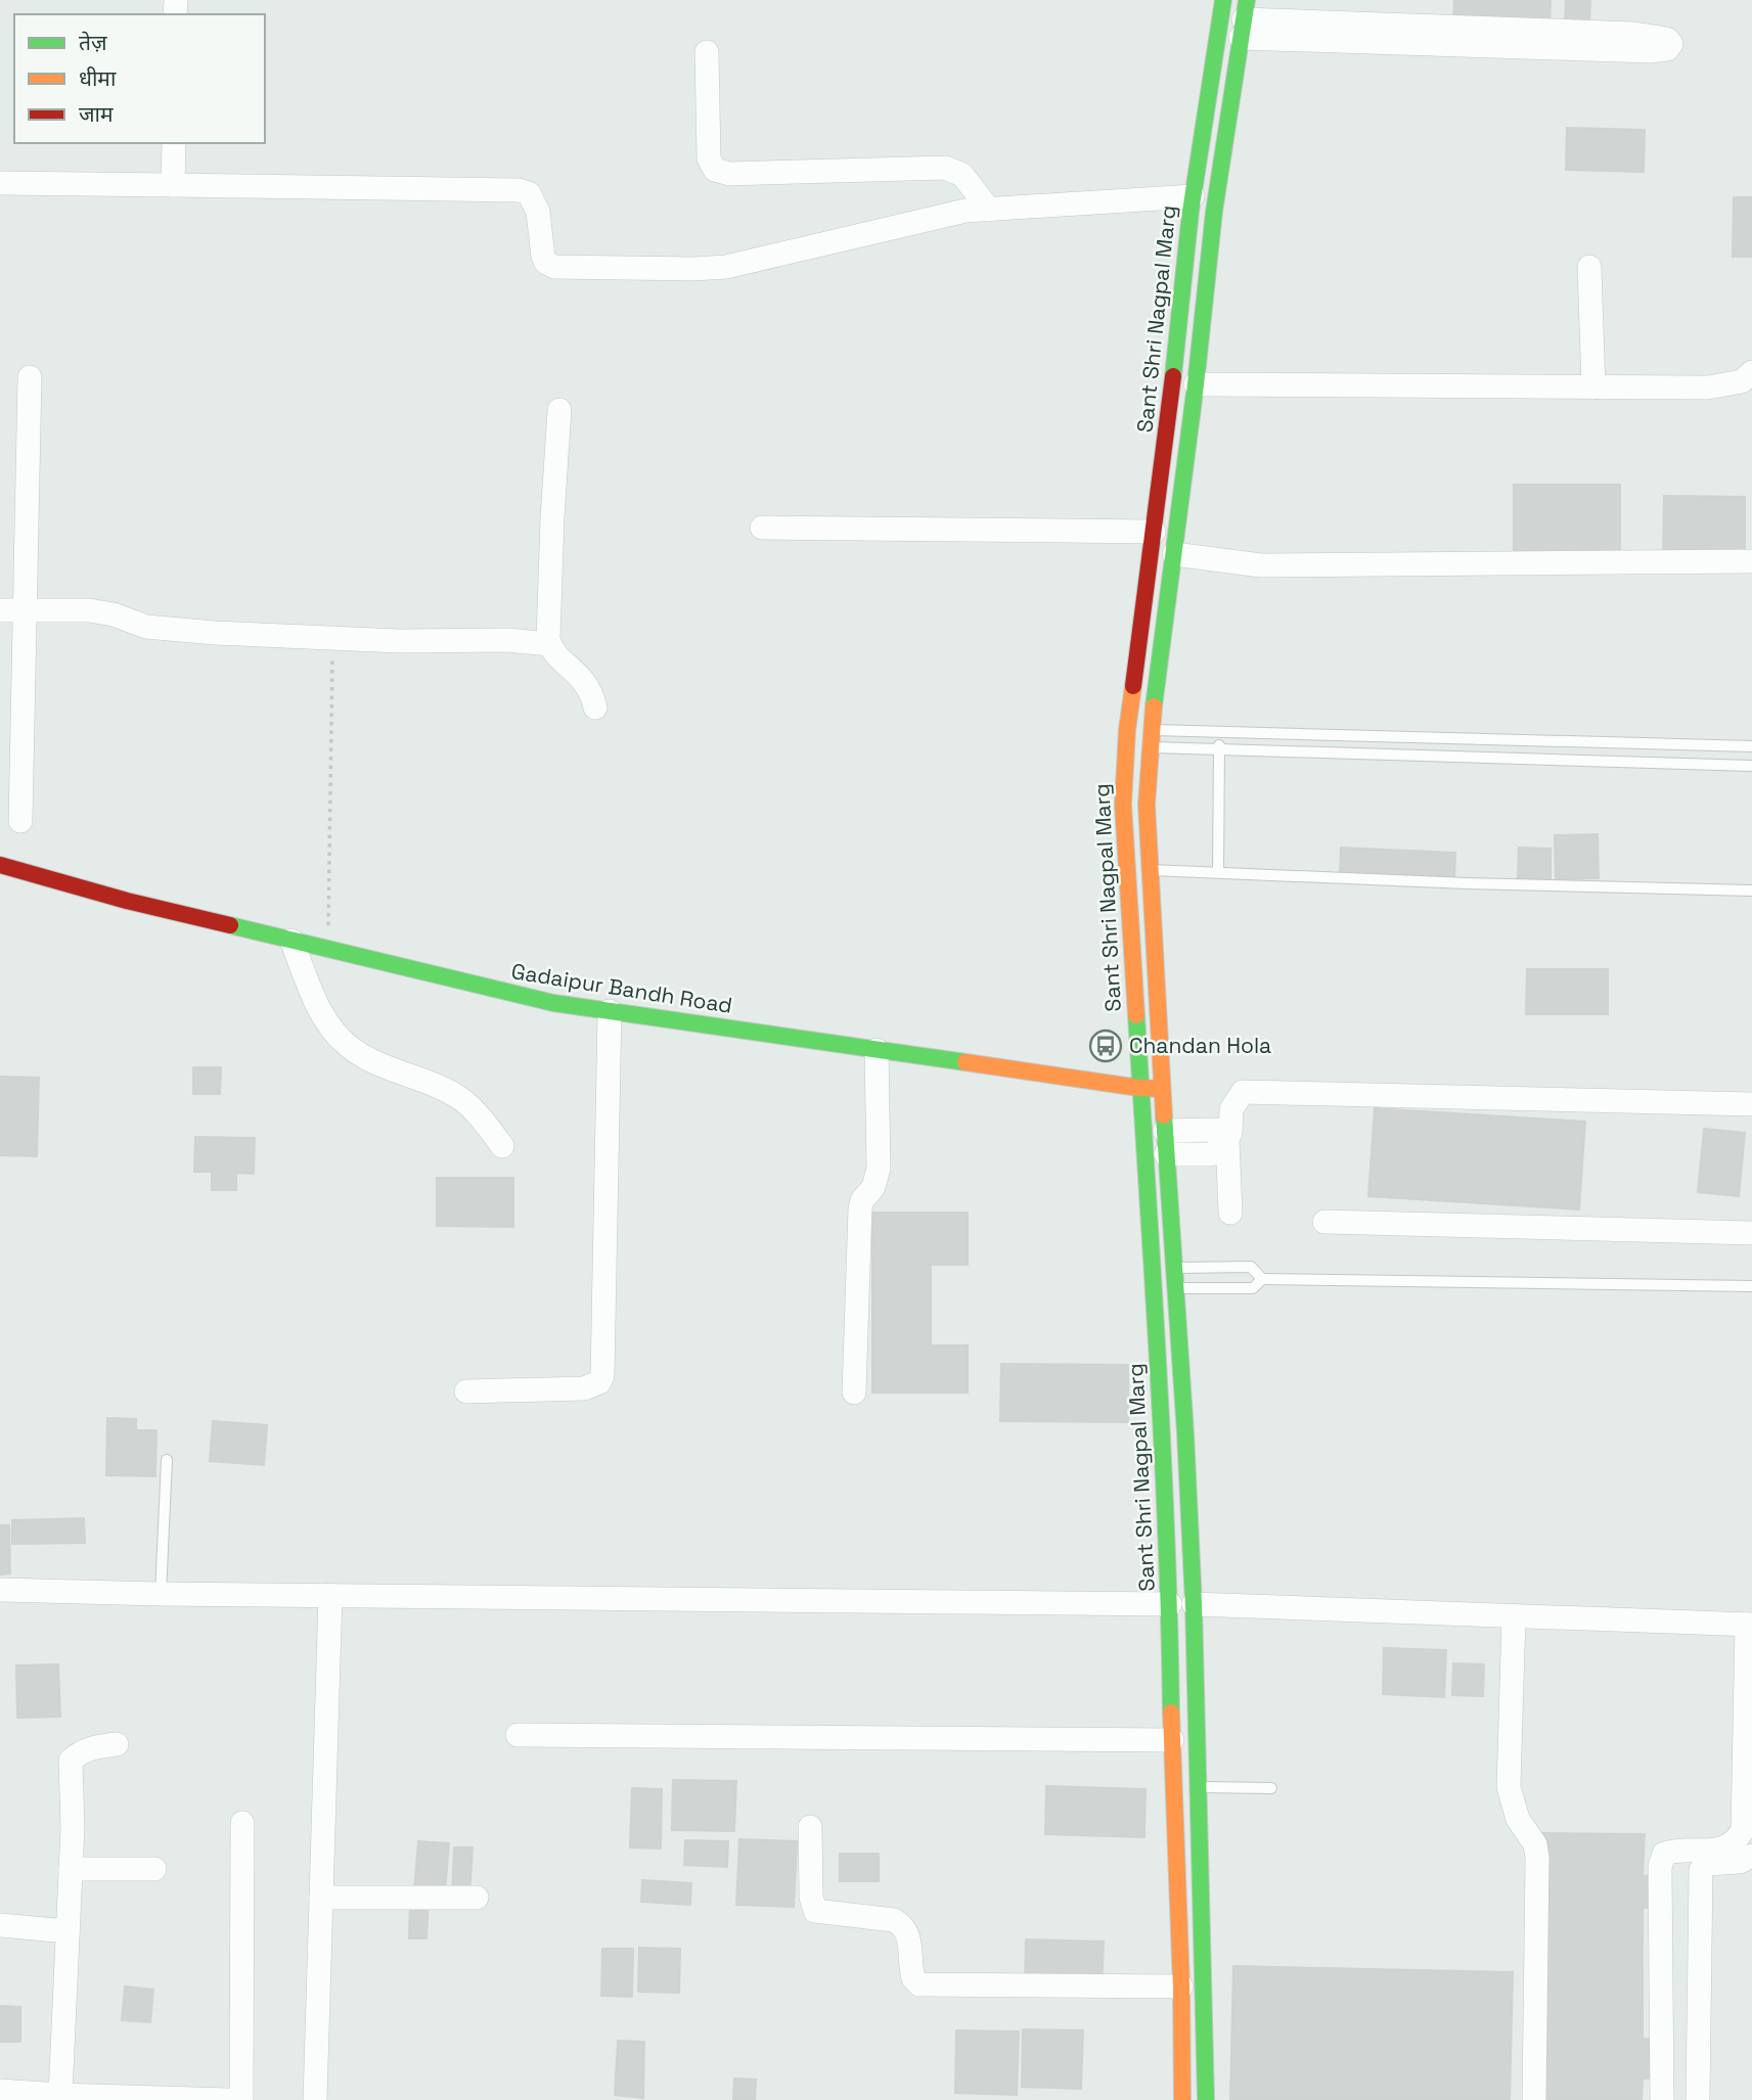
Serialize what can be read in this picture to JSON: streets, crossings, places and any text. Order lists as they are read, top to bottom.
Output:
{
  "streets": {
    "main road": ["Sant Shri Nagpal Marg", "Gadaipur Bandh Road"]
  },
  "crossings": [
    ["Sant Shri Nagpal Marg", "Gadaipur Bandh Road"]
  ],
  "places": {
    "bus stop": ["Chandan Hola"]
  },
  "legend": ["तेज़", "धीमा", "जाम"]
}
